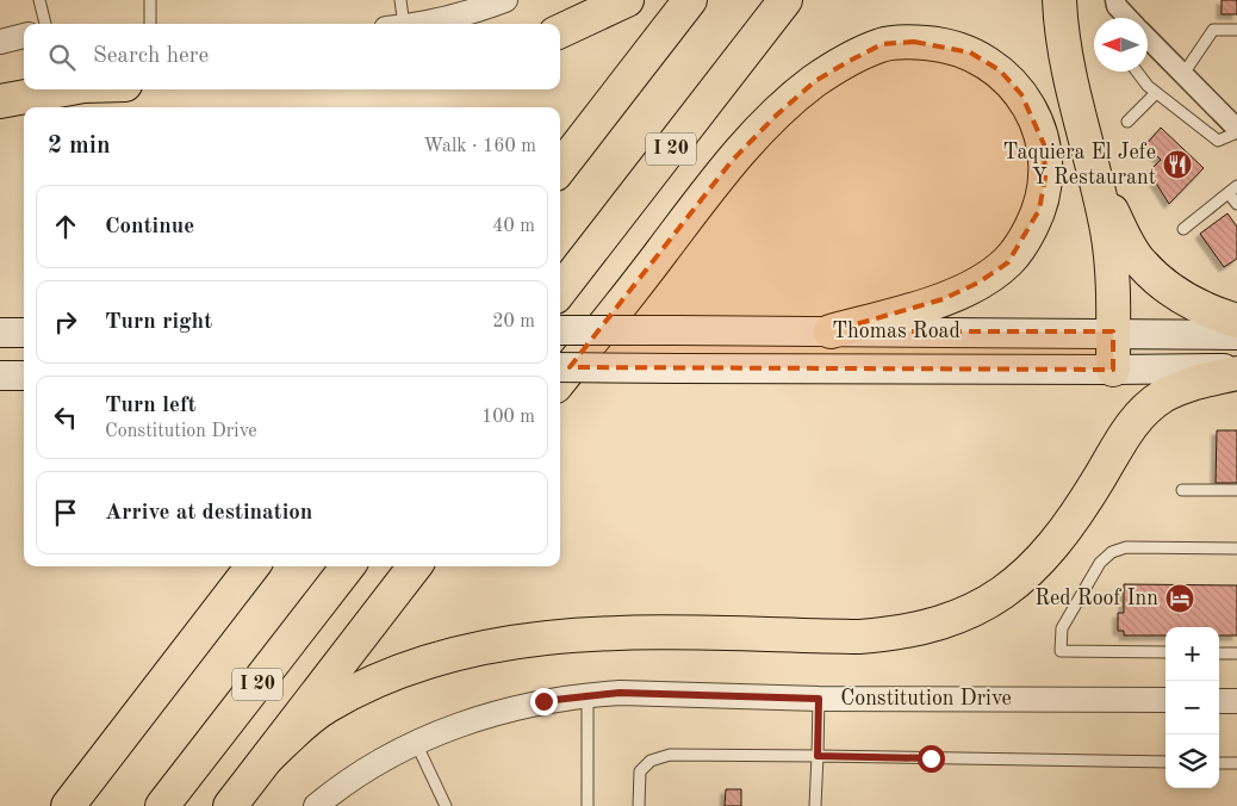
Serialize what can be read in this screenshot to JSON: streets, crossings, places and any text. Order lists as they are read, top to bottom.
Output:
{
  "streets": {
    "highway": ["I 20"],
    "main road": ["Thomas Road"],
    "street": ["Constitution Drive"]
  },
  "places": {
    "restaurant": ["Taquiera El Jefe Y Restaurant"],
    "hotel": ["Red Roof Inn"]
  },
  "north": "left",
  "page": {
    "search": "Search here",
    "heading": ["2 min", "Walk · 160 m"],
    "list": [
      ["Continue", "40 m"],
      ["Turn right", "20 m"],
      ["Turn left", "Constitution Drive", "100 m"],
      "Arrive at destination"
    ],
    "map_buttons": ["+", "−"]
  }
}
